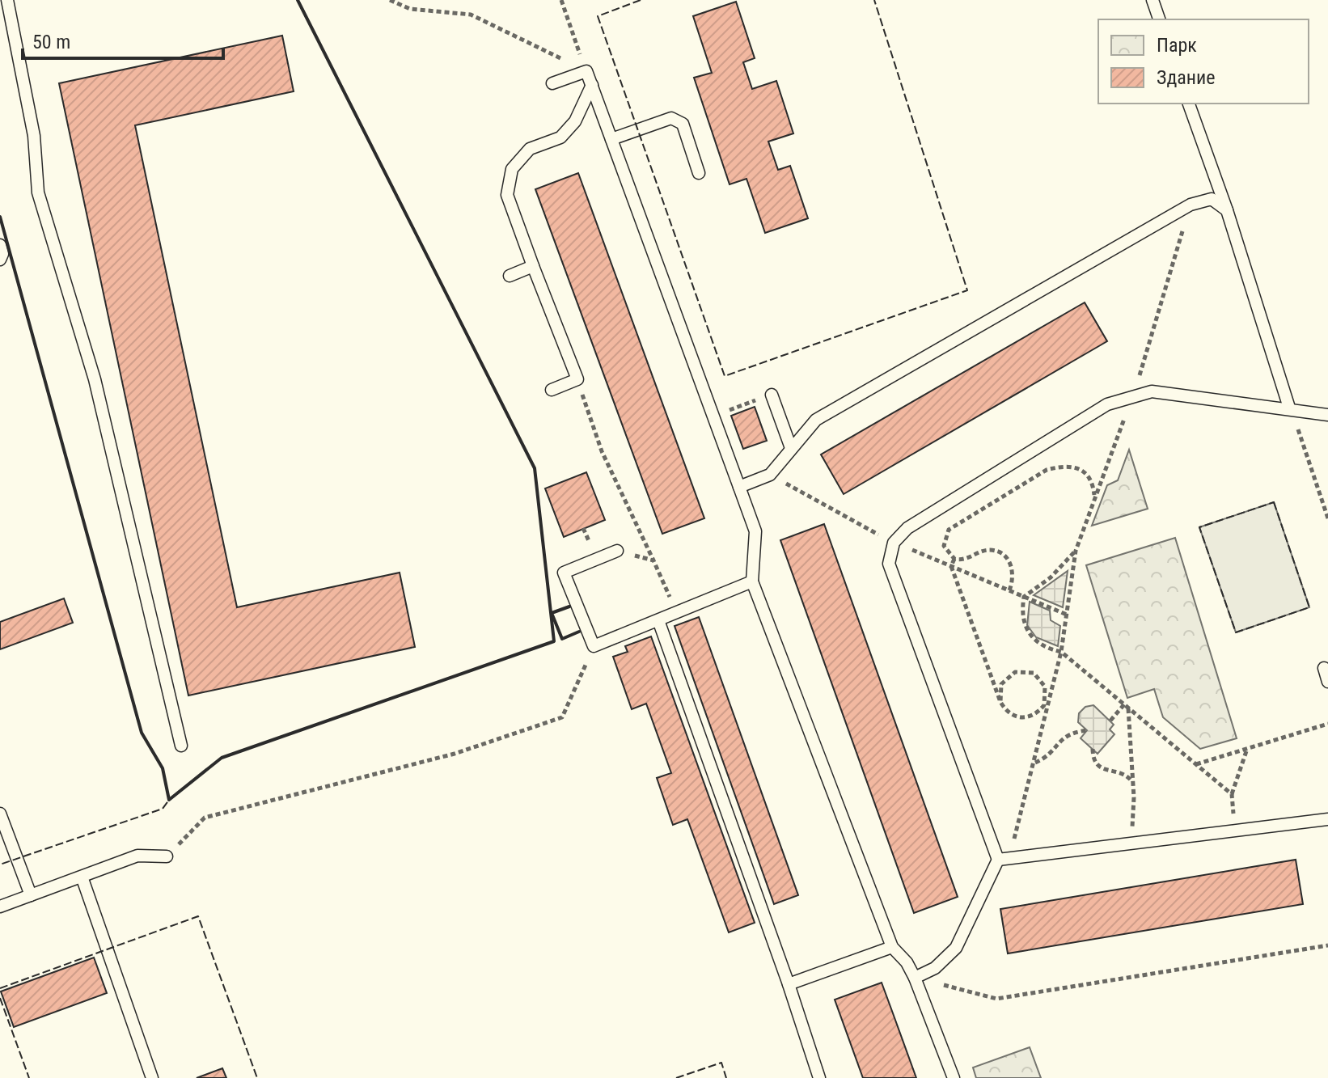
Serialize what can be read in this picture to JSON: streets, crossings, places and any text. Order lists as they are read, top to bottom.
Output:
{
  "legend": ["Парк", "Здание"],
  "scale_bar": "50 m"
}
